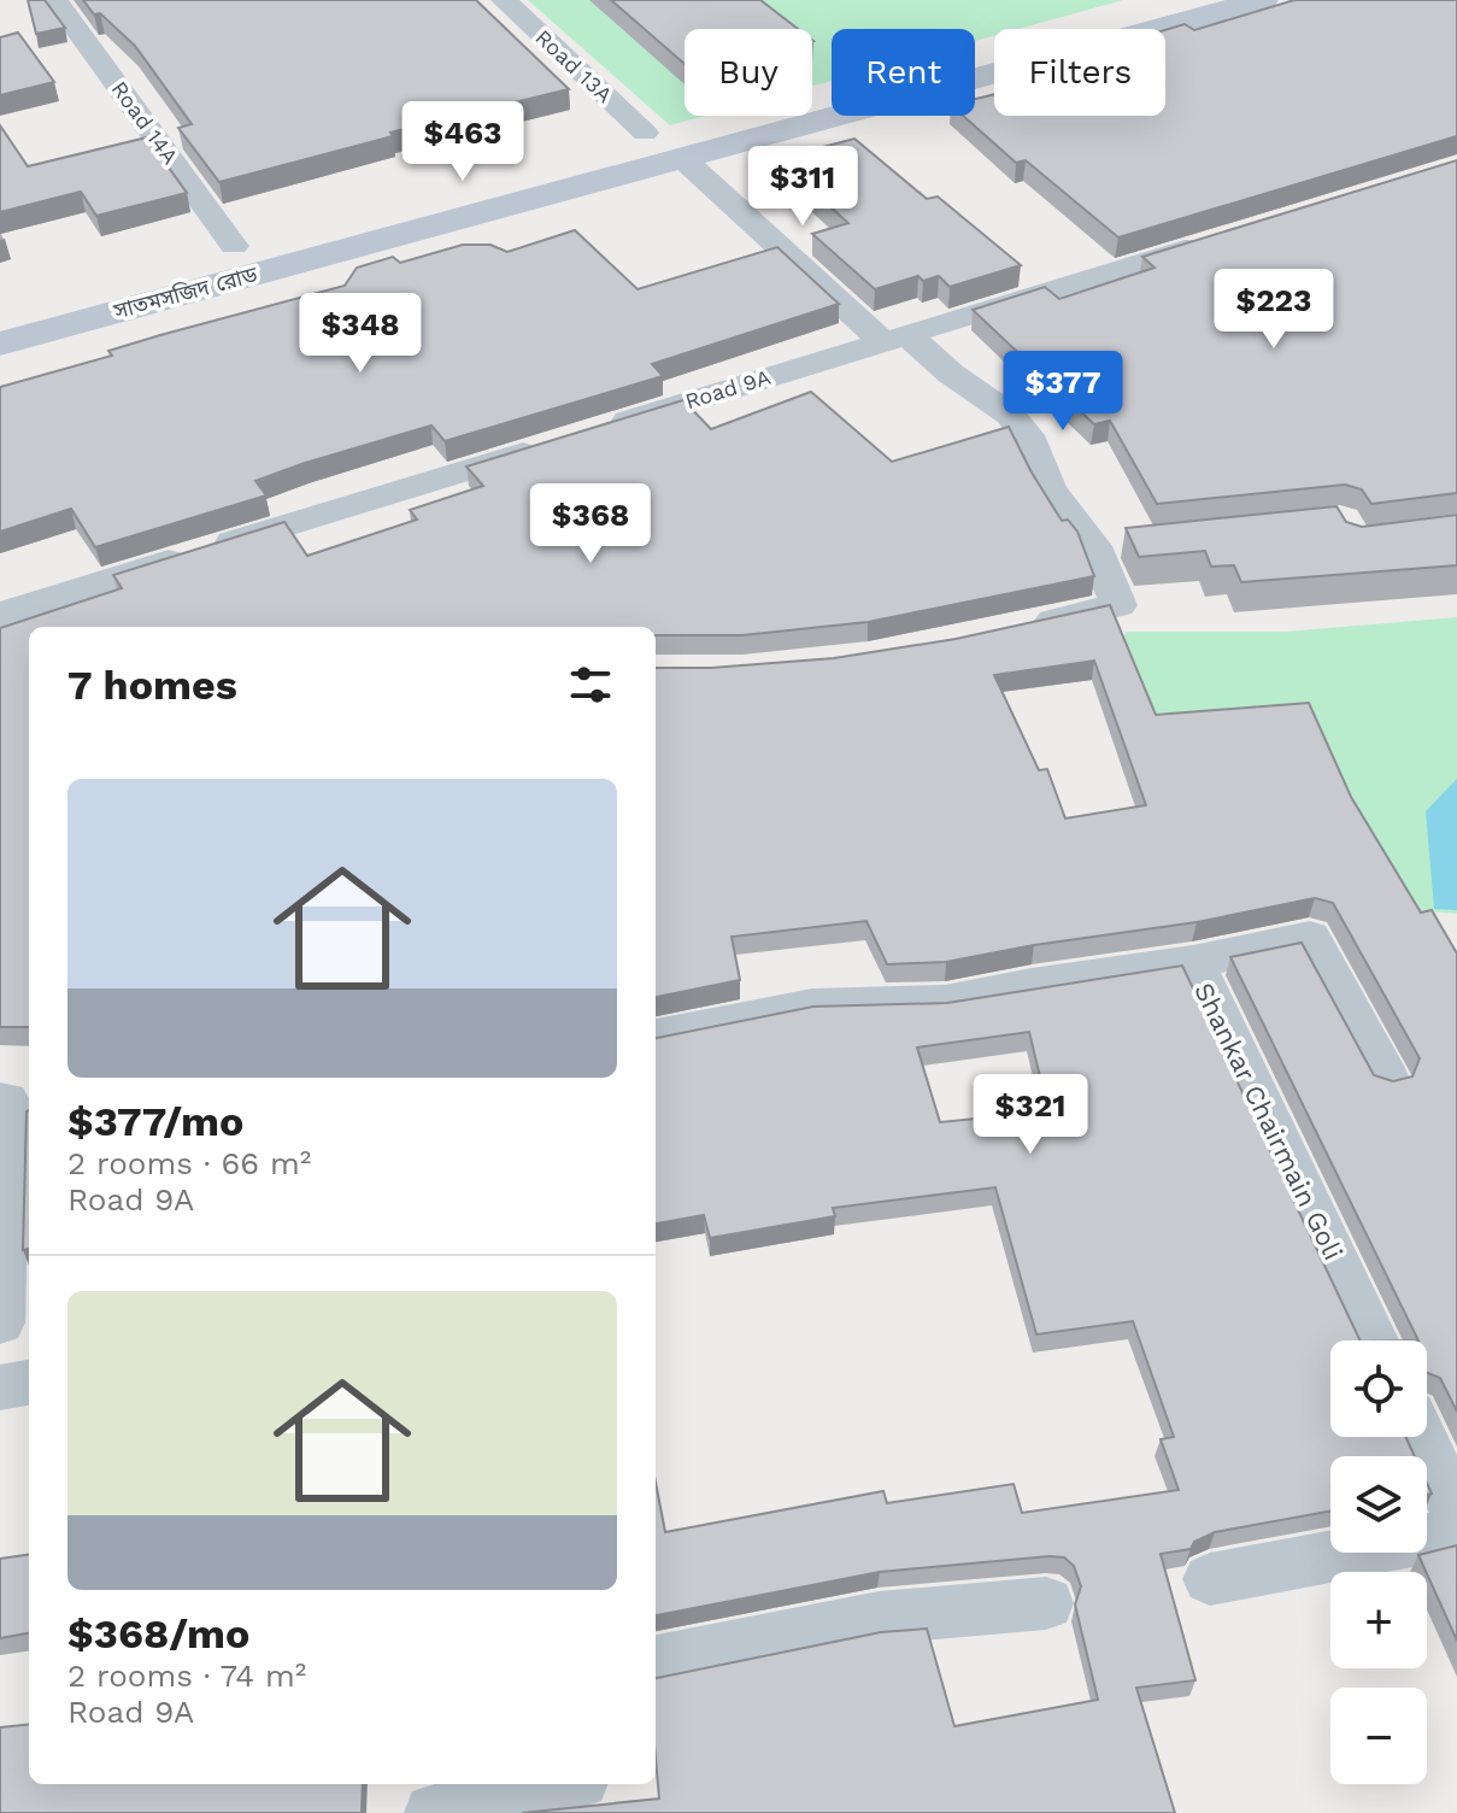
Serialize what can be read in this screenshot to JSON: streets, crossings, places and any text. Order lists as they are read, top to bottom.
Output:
{
  "streets": {
    "main road": ["সাতমসজিদ রোড"],
    "street": [
      "Road 13A",
      "Road 14A",
      "Road 9A",
      "Shankar Chairmain Goli"
    ]
  },
  "crossings": [
    ["Road 13A", "সাতমসজিদ রোড"],
    ["Road 14A", "সাতমসজিদ রোড"]
  ],
  "page": {
    "chip": ["Buy", "Rent", "Filters"],
    "price": [
      "$463",
      "$311",
      "$223",
      "$348",
      "$377",
      "$368",
      "$321"
    ],
    "heading": "7 homes",
    "list": [
      {
        "name": "$377/mo",
        "note": "2 rooms · 66 m² · Road 9A"
      },
      {
        "name": "$368/mo",
        "note": "2 rooms · 74 m² · Road 9A"
      }
    ],
    "map_buttons": ["+", "−"]
  }
}
